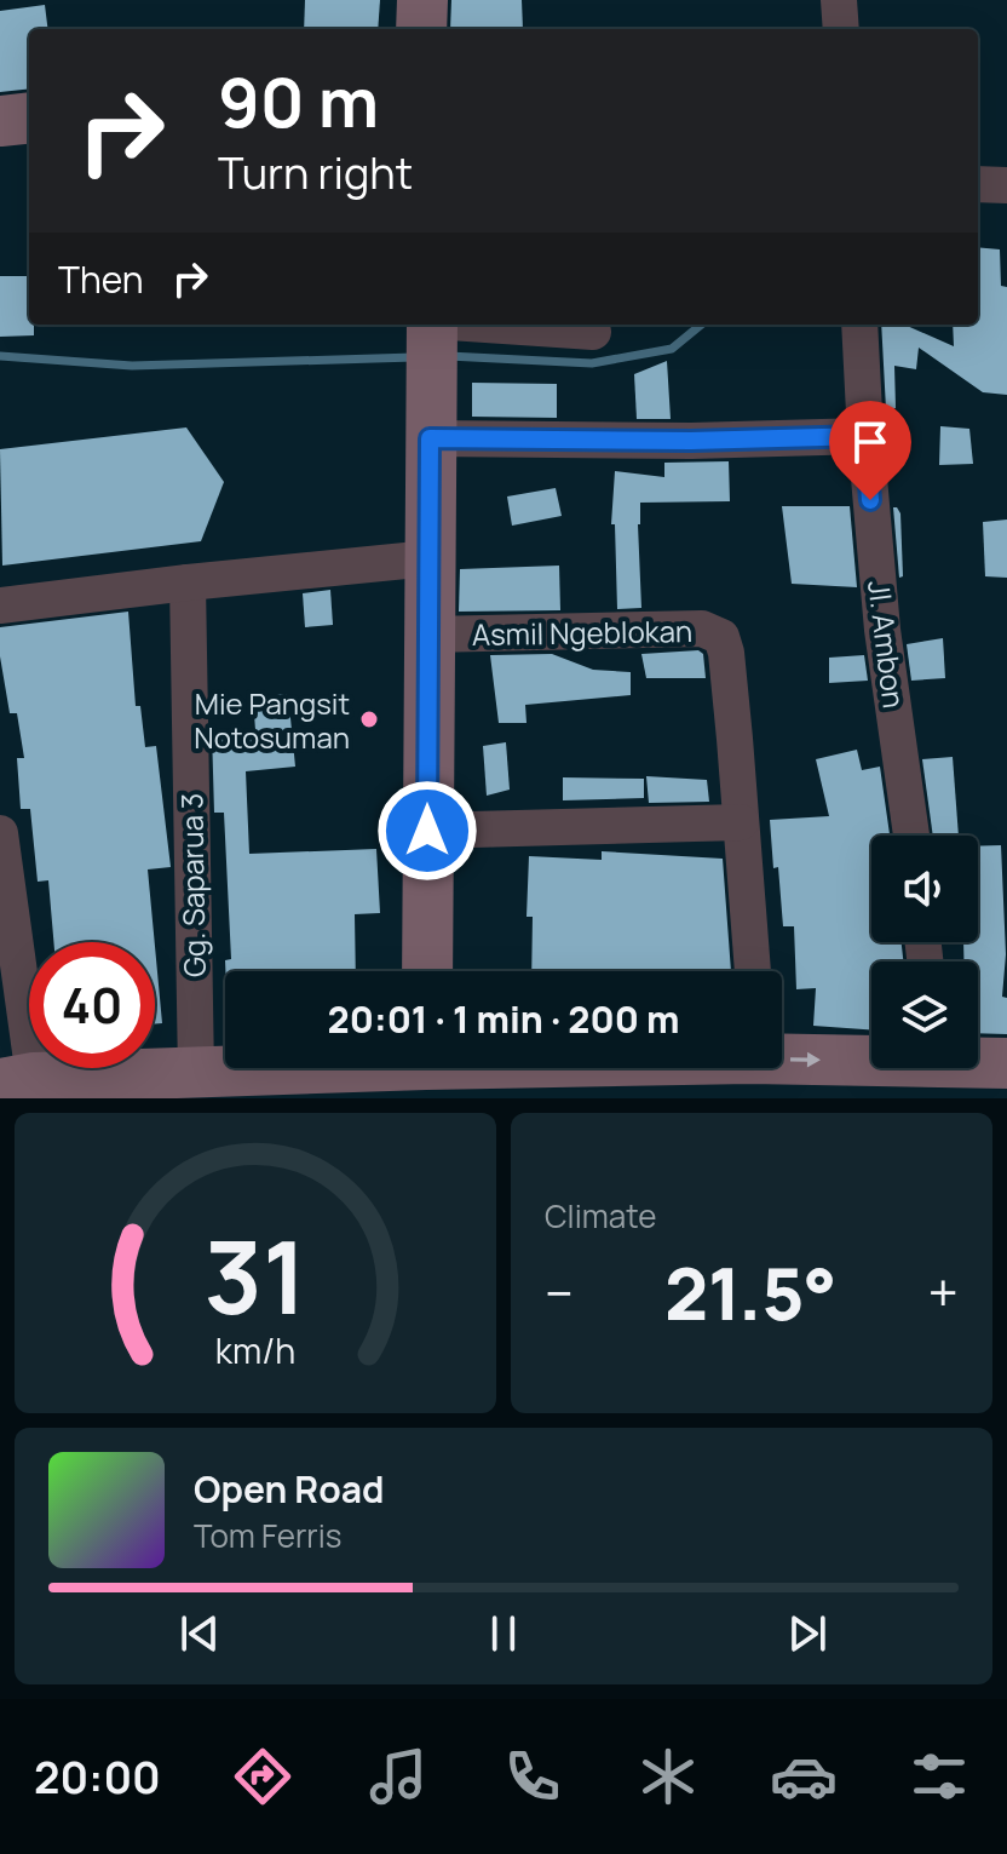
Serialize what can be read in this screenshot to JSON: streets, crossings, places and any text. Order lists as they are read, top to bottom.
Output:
{
  "streets": {
    "street": ["Asmil Ngeblokan", "Jl. Ambon", "Gg. Saparua 3"]
  },
  "places": ["Mie Pangsit Notosuman"],
  "page": {
    "turn": ["90 m", "Turn right"],
    "then": "Then",
    "limit": "40",
    "trip": "20:01 · 1 min · 200 m",
    "tile": "Climate",
    "heat": ["−", "21.5°", "+"],
    "song": ["Open Road", "Tom Ferris"],
    "tabs": "20:00",
    "gauge": ["31", "km/h"]
  }
}
